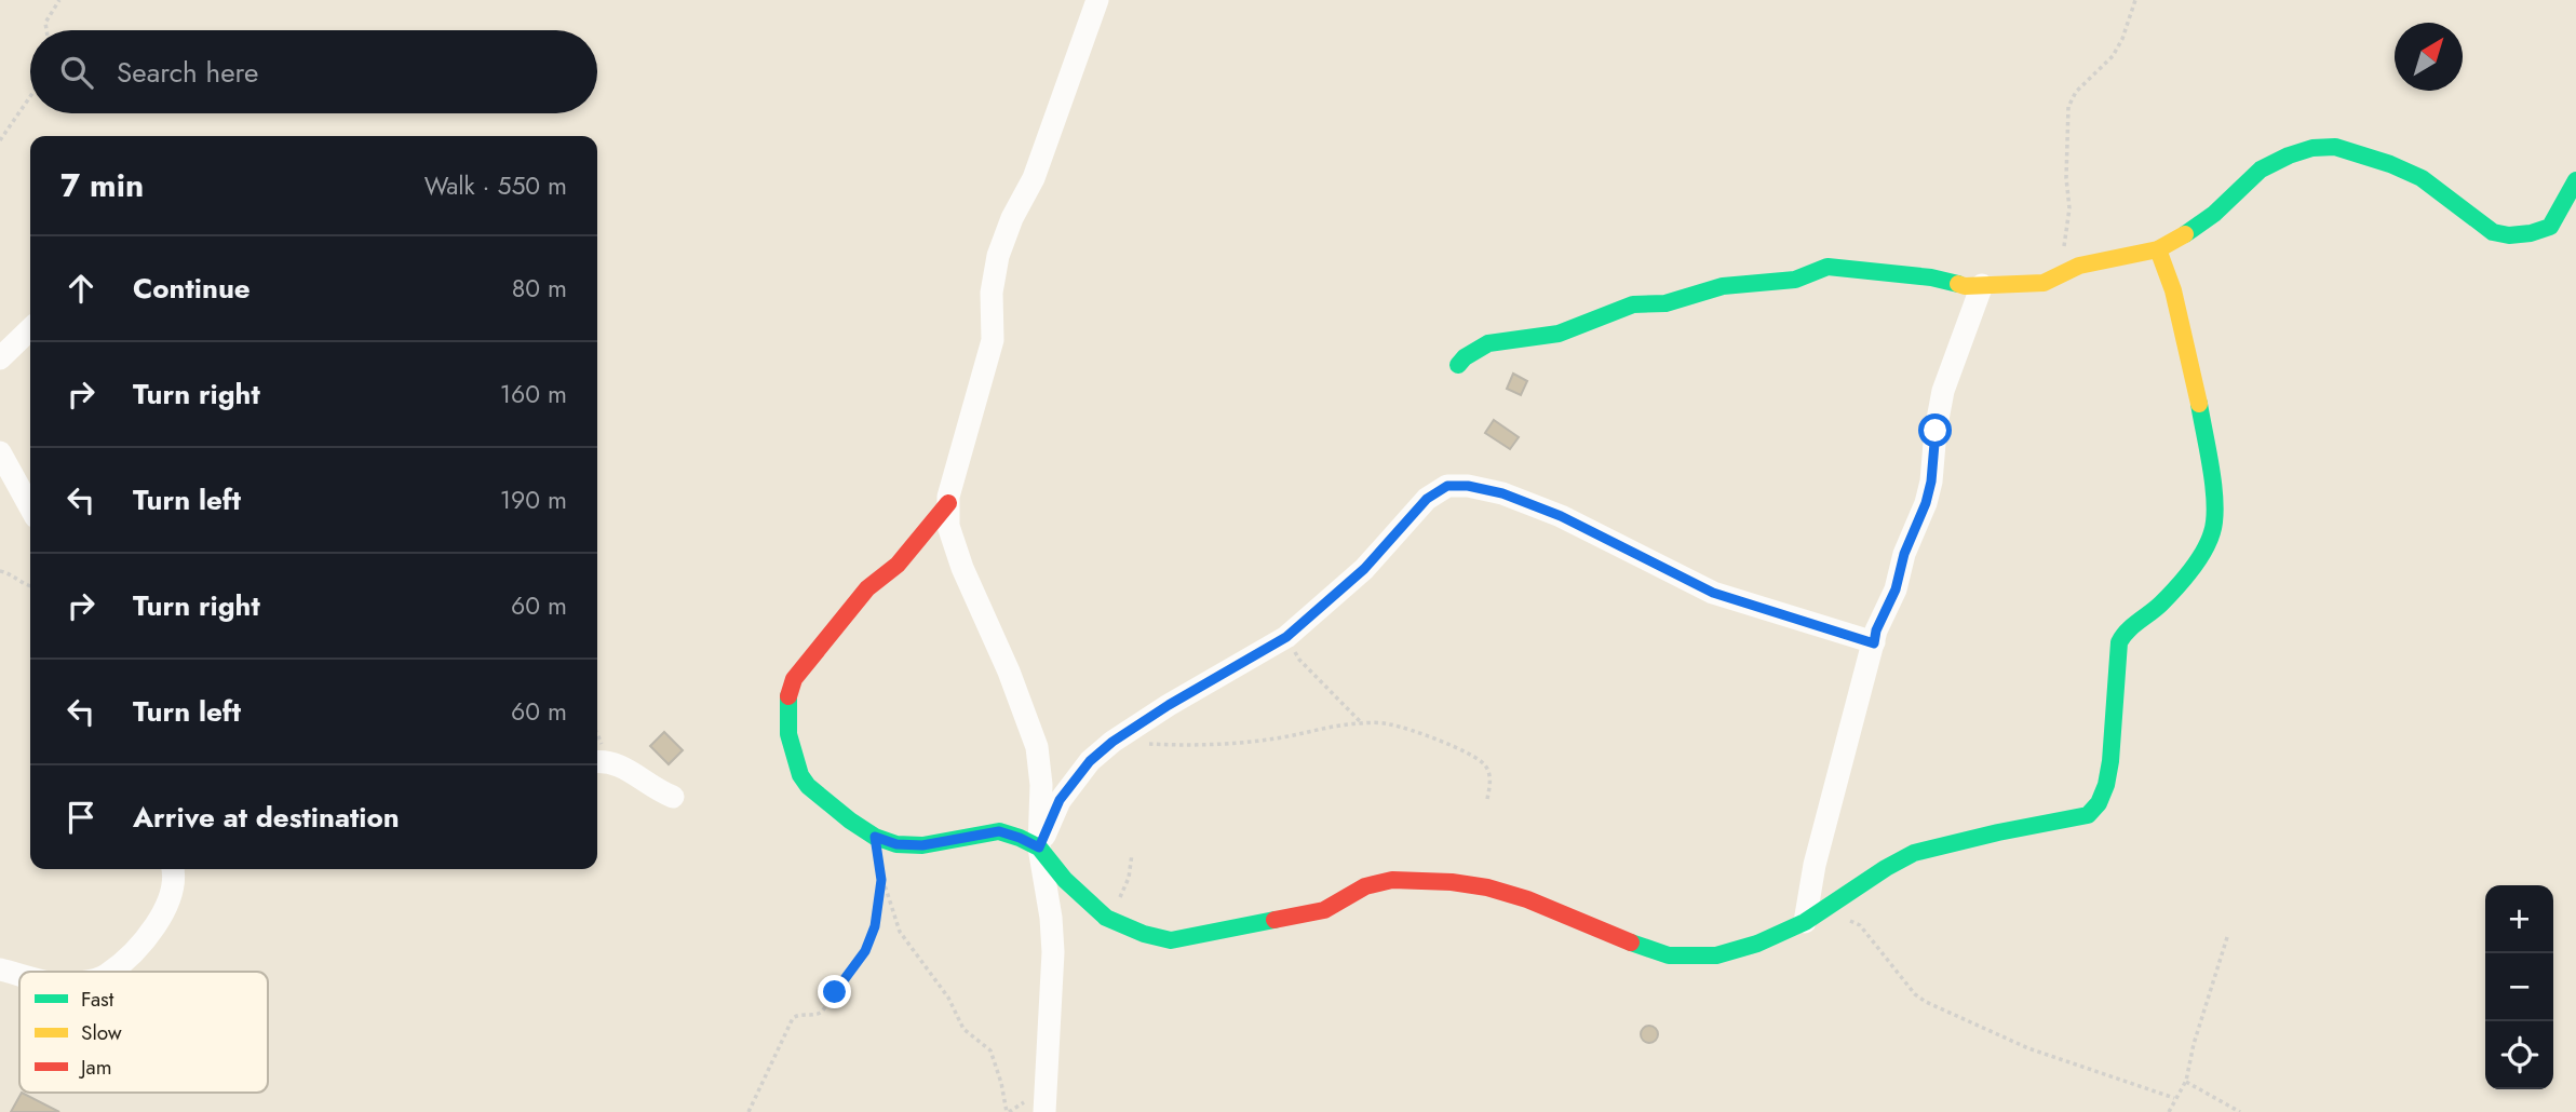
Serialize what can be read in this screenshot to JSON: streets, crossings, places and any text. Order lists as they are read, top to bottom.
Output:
{
  "legend": ["Fast", "Slow", "Jam"],
  "north": "top right",
  "page": {
    "search": "Search here",
    "heading": ["7 min", "Walk · 550 m"],
    "list": [
      ["Continue", "80 m"],
      ["Turn right", "160 m"],
      ["Turn left", "190 m"],
      ["Turn right", "60 m"],
      ["Turn left", "60 m"],
      "Arrive at destination"
    ],
    "map_buttons": ["+", "−"]
  }
}
